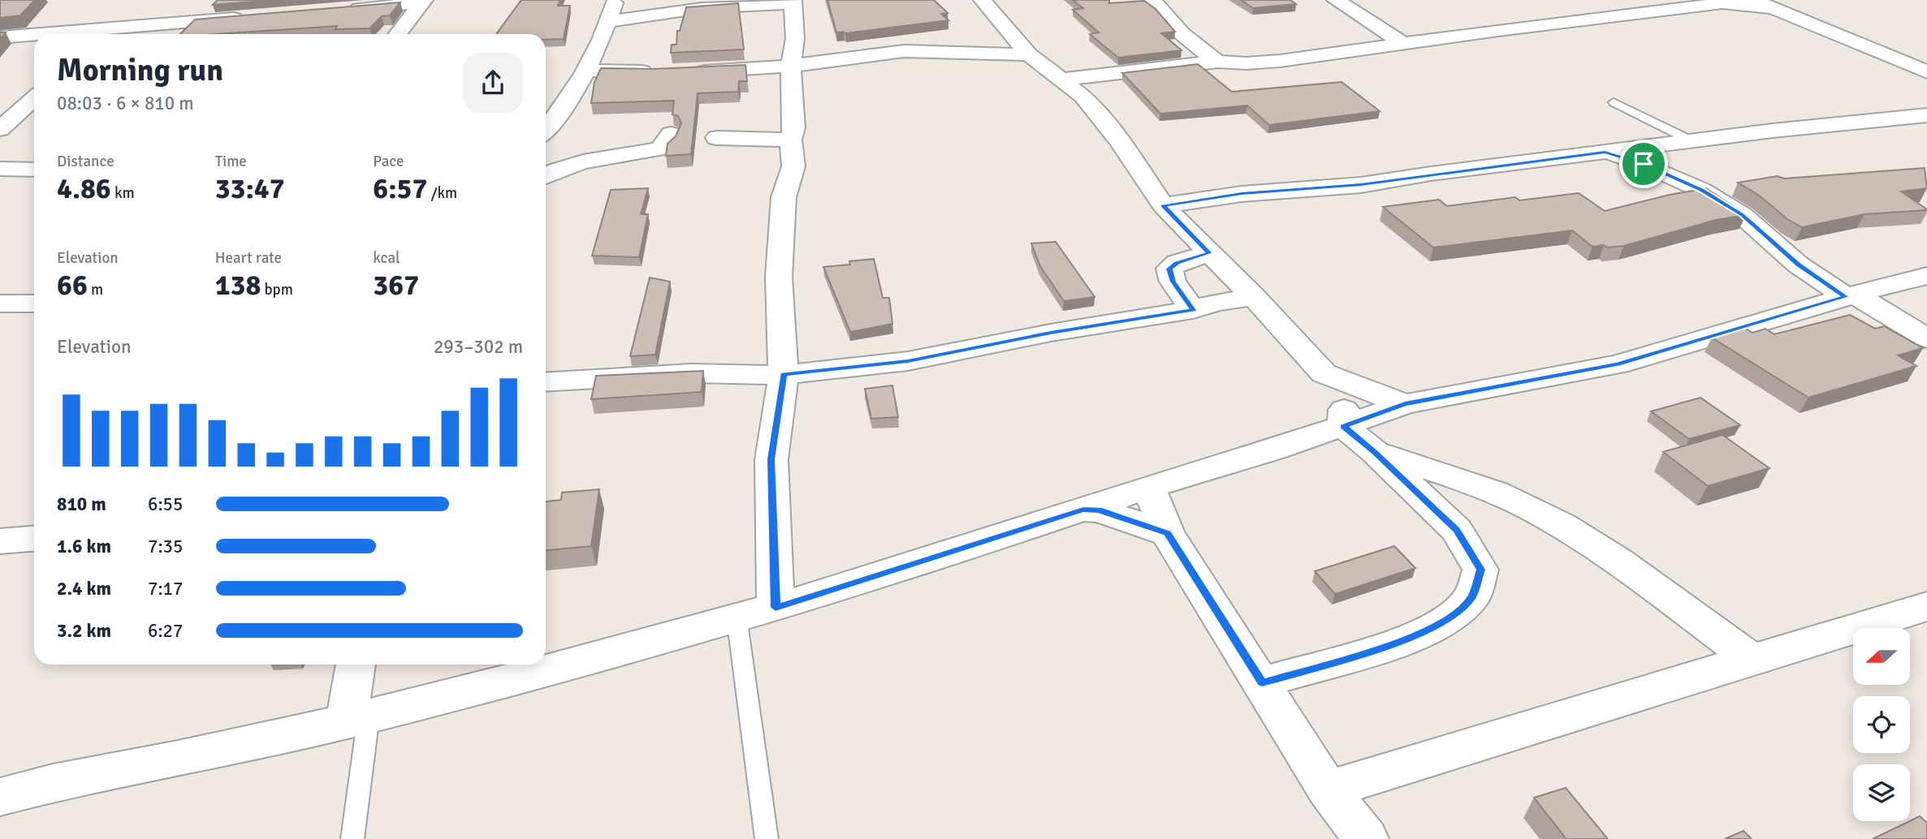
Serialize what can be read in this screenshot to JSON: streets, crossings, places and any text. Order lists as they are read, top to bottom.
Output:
{
  "north": "left",
  "page": {
    "heading": ["Morning run", "08:03 · 6 × 810 m"],
    "stats": [
      ["Distance", "4.86 km"],
      ["Time", "33:47"],
      ["Pace", "6:57 /km"],
      ["Elevation", "66 m"],
      ["Heart rate", "138 bpm"],
      ["kcal", "367"]
    ],
    "chart": ["Elevation", "293–302 m"],
    "list": [
      {
        "name": "810 m",
        "note": "6:55"
      },
      {
        "name": "1.6 km",
        "note": "7:35"
      },
      {
        "name": "2.4 km",
        "note": "7:17"
      },
      {
        "name": "3.2 km",
        "note": "6:27"
      }
    ]
  }
}
